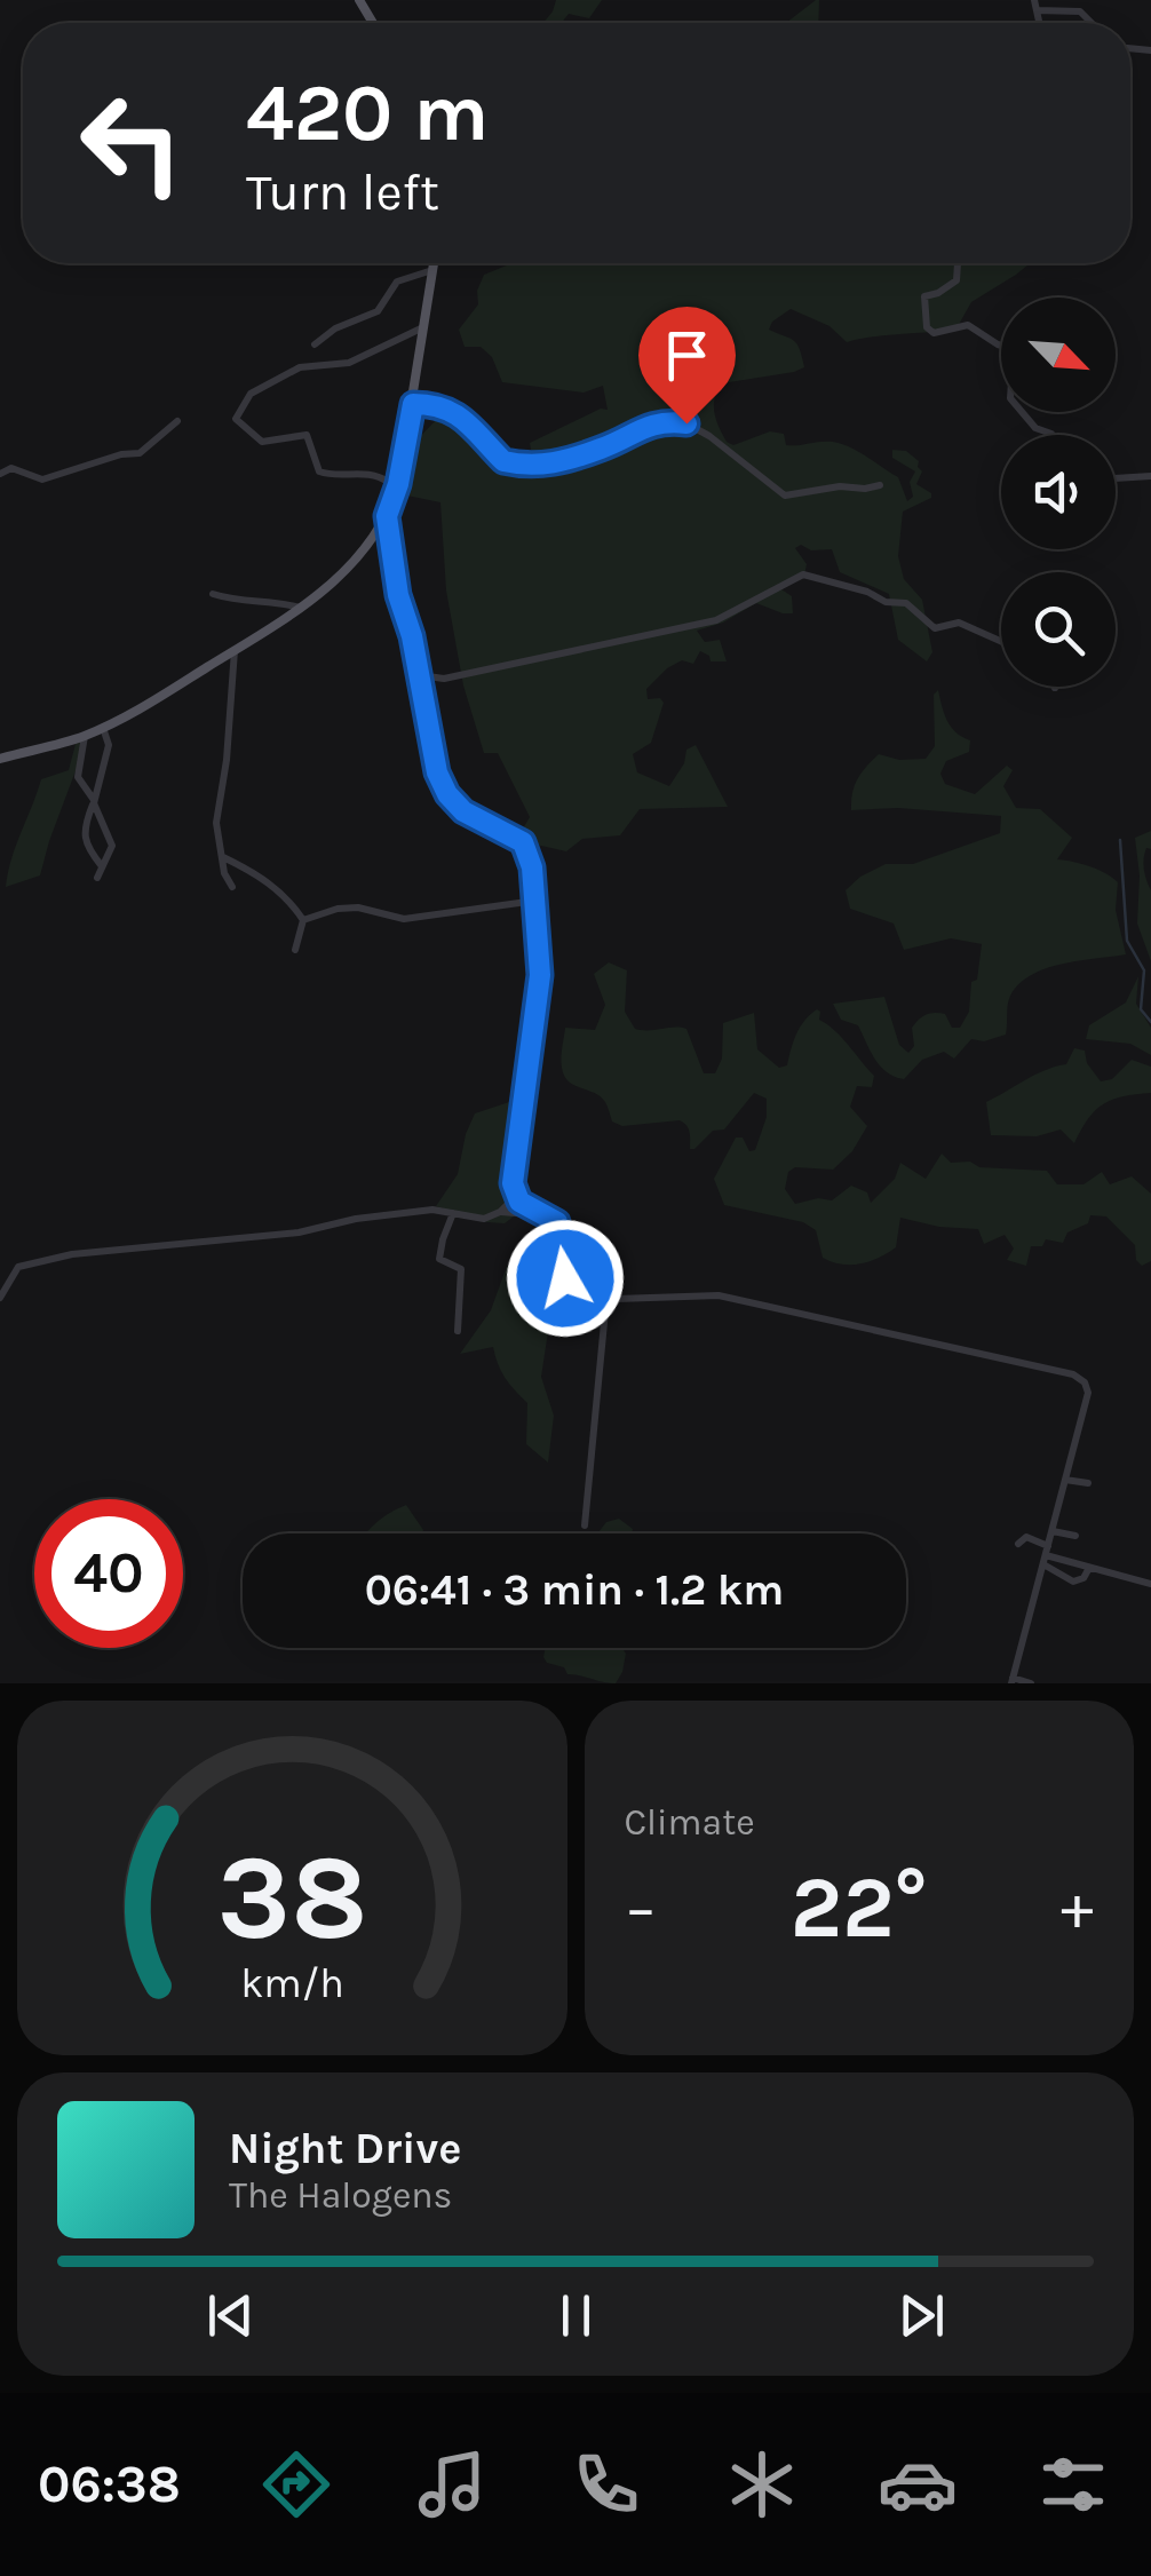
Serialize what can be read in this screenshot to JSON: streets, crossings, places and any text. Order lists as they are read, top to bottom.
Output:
{
  "north": "bottom right",
  "page": {
    "turn": ["420 m", "Turn left"],
    "limit": "40",
    "trip": "06:41 · 3 min · 1.2 km",
    "tile": "Climate",
    "heat": ["−", "22°", "+"],
    "song": ["Night Drive", "The Halogens"],
    "tabs": "06:38",
    "gauge": ["38", "km/h"]
  }
}
